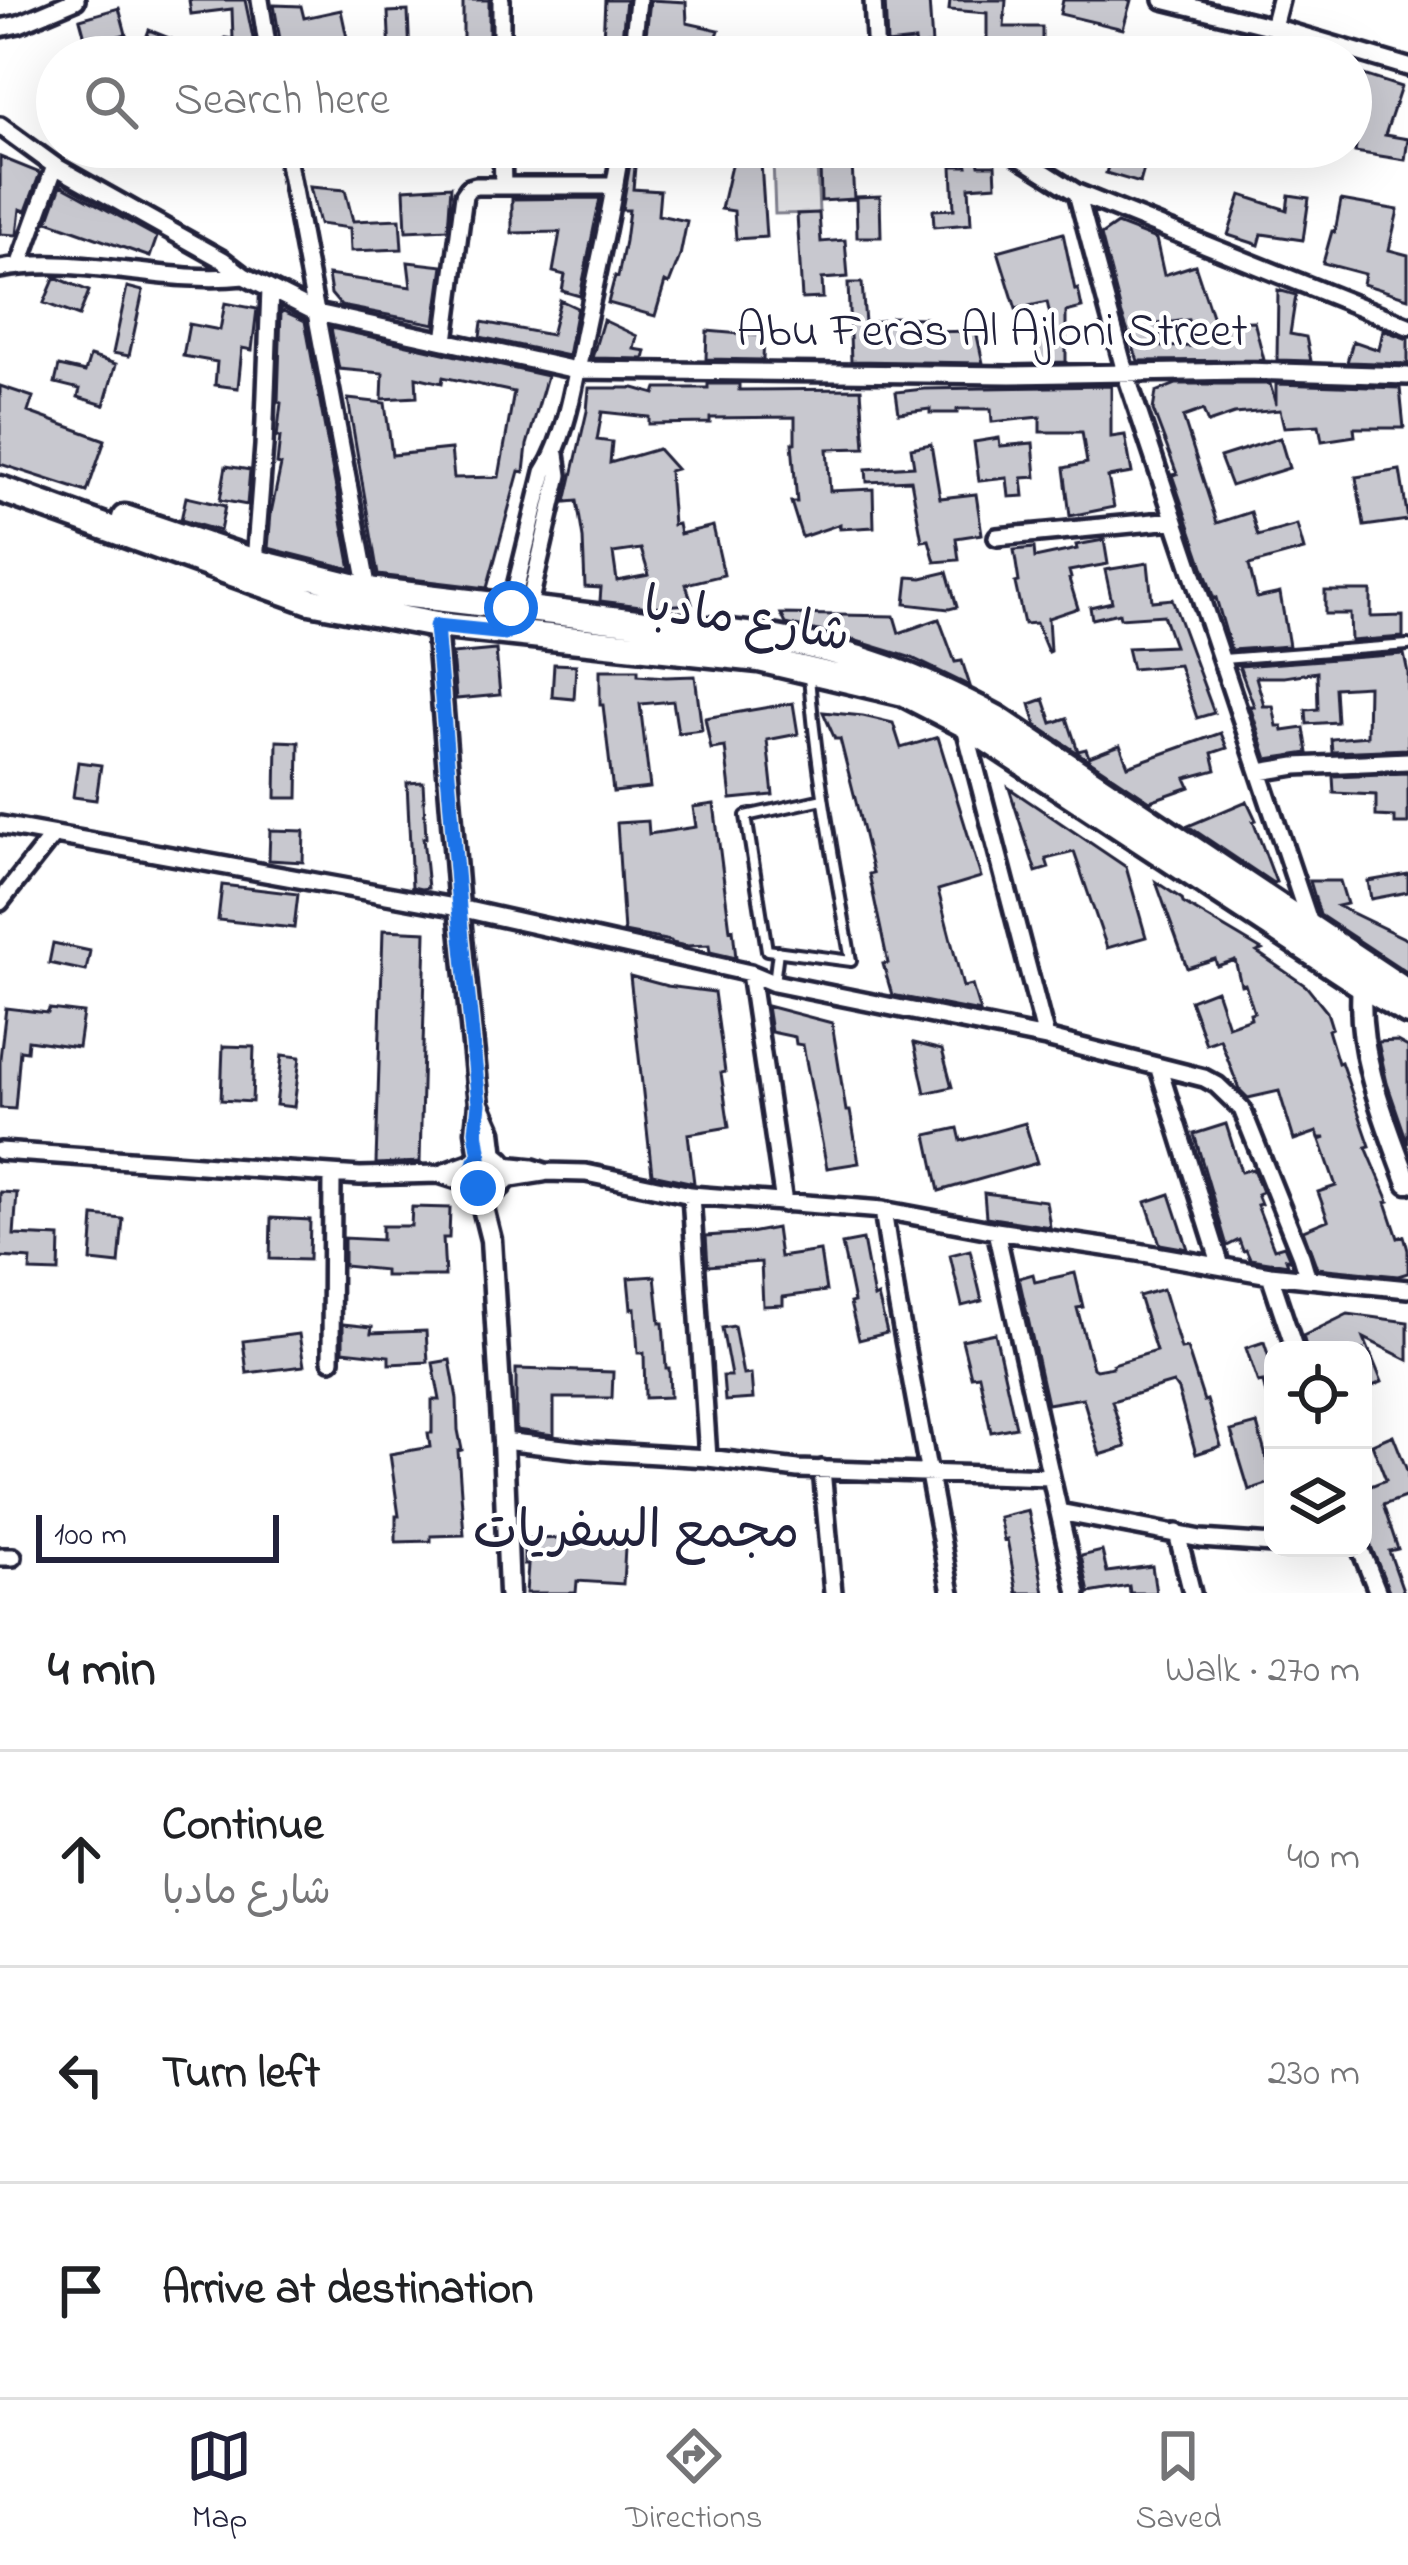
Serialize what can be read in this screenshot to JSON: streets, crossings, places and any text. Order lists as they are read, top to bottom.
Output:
{
  "streets": {
    "main road": ["شارع مادبا"],
    "street": ["Abu Feras Al Ajloni Street"]
  },
  "districts": ["مجمع السفريات"],
  "scale_bar": "100 m",
  "page": {
    "search": "Search here",
    "scale": "100 m",
    "heading": ["4 min", "Walk · 270 m"],
    "list": [
      ["Continue", "شارع مادبا", "40 m"],
      ["Turn left", "230 m"],
      "Arrive at destination"
    ],
    "nav": ["Map", "Directions", "Saved"]
  }
}
